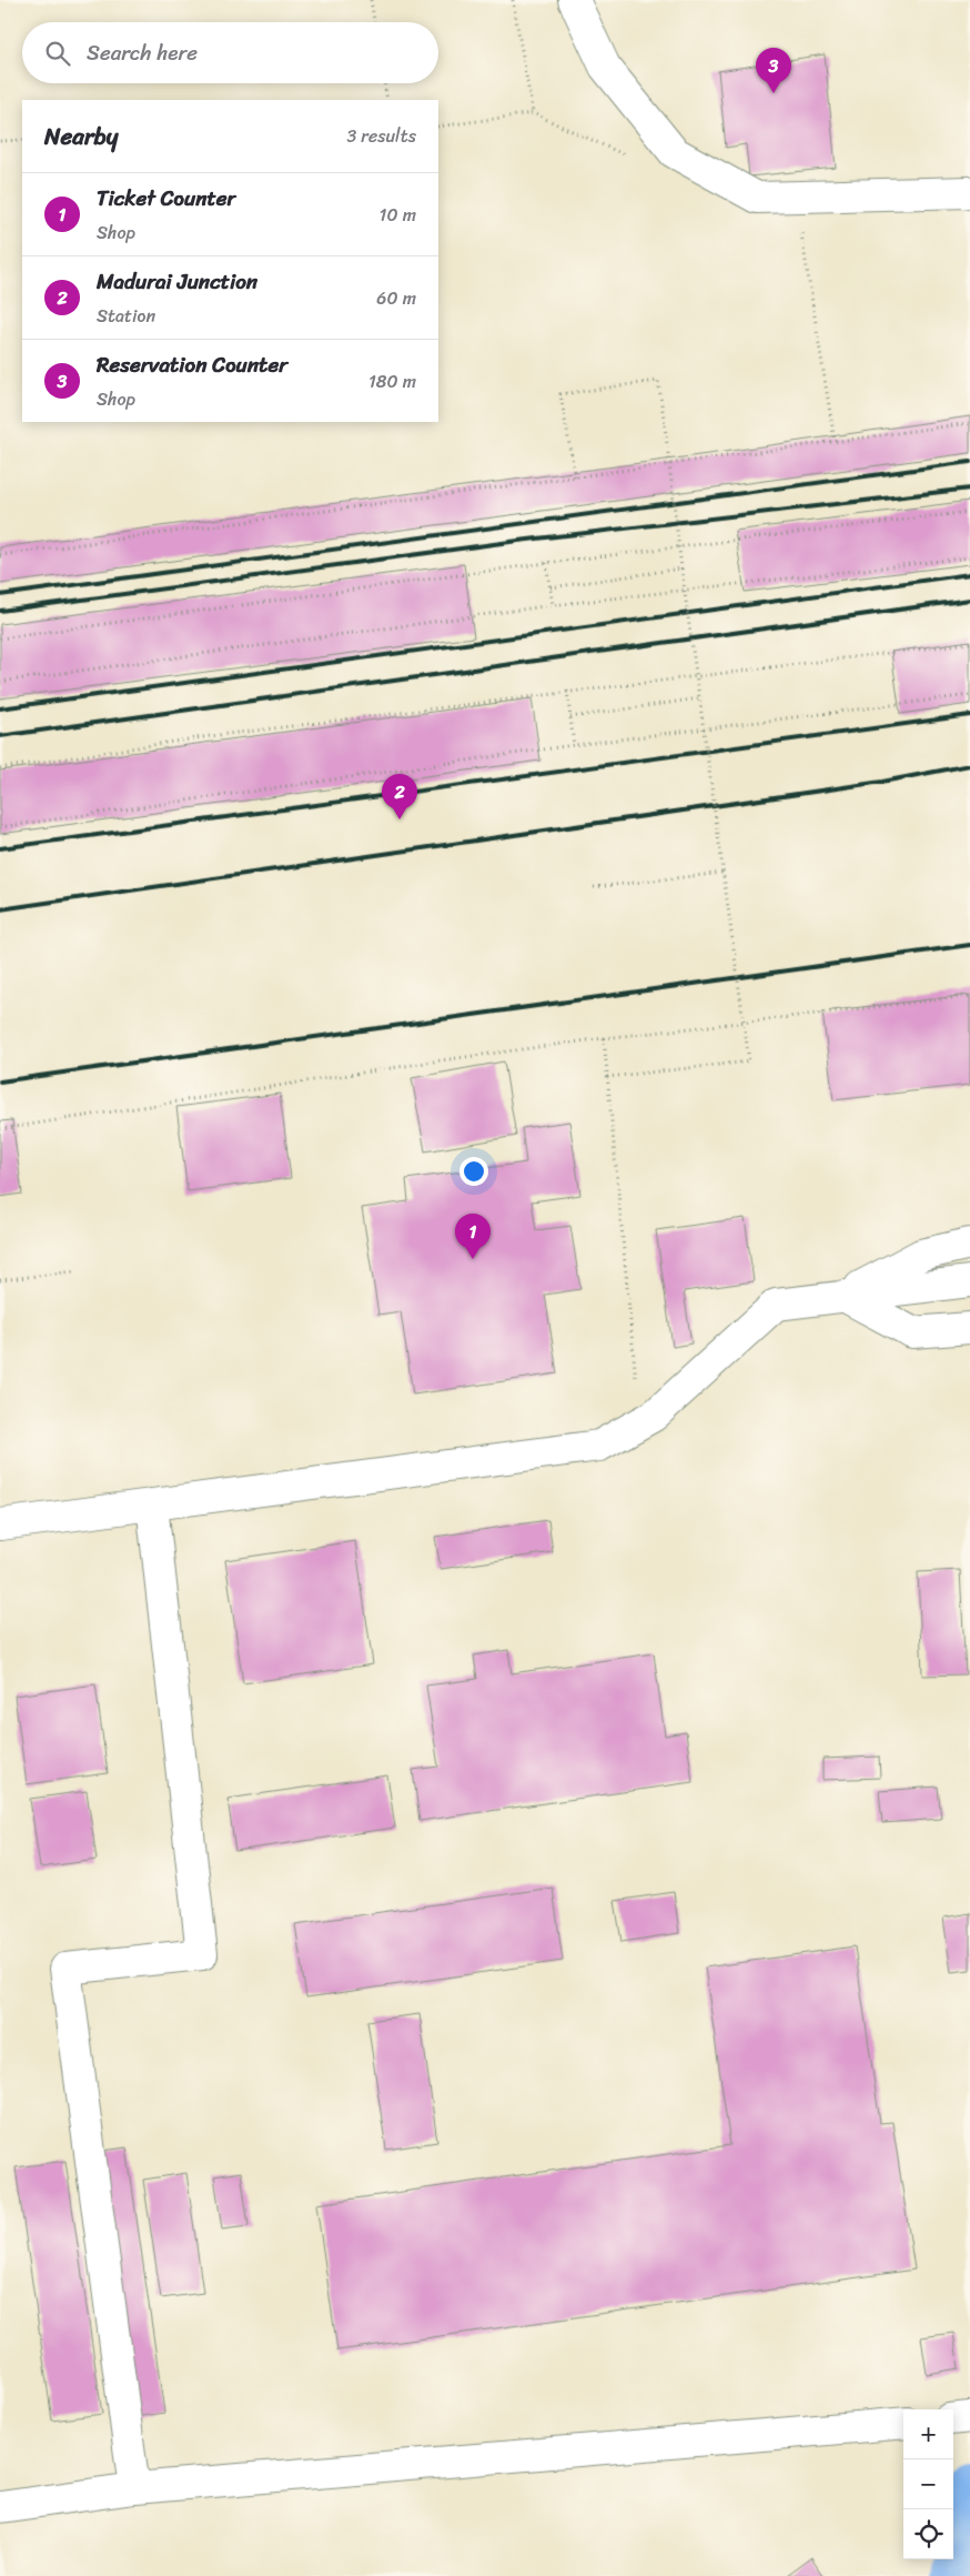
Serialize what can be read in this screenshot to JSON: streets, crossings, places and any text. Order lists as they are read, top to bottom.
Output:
{
  "page": {
    "search": "Search here",
    "pins": ["3", "2", "1"],
    "heading": ["Nearby", "3 results"],
    "list": [
      {
        "mark": "1",
        "name": "Ticket Counter",
        "note": "Shop",
        "value": "10 m"
      },
      {
        "mark": "2",
        "name": "Madurai Junction",
        "note": "Station",
        "value": "60 m"
      },
      {
        "mark": "3",
        "name": "Reservation Counter",
        "note": "Shop",
        "value": "180 m"
      }
    ],
    "map_buttons": ["+", "−"]
  }
}
